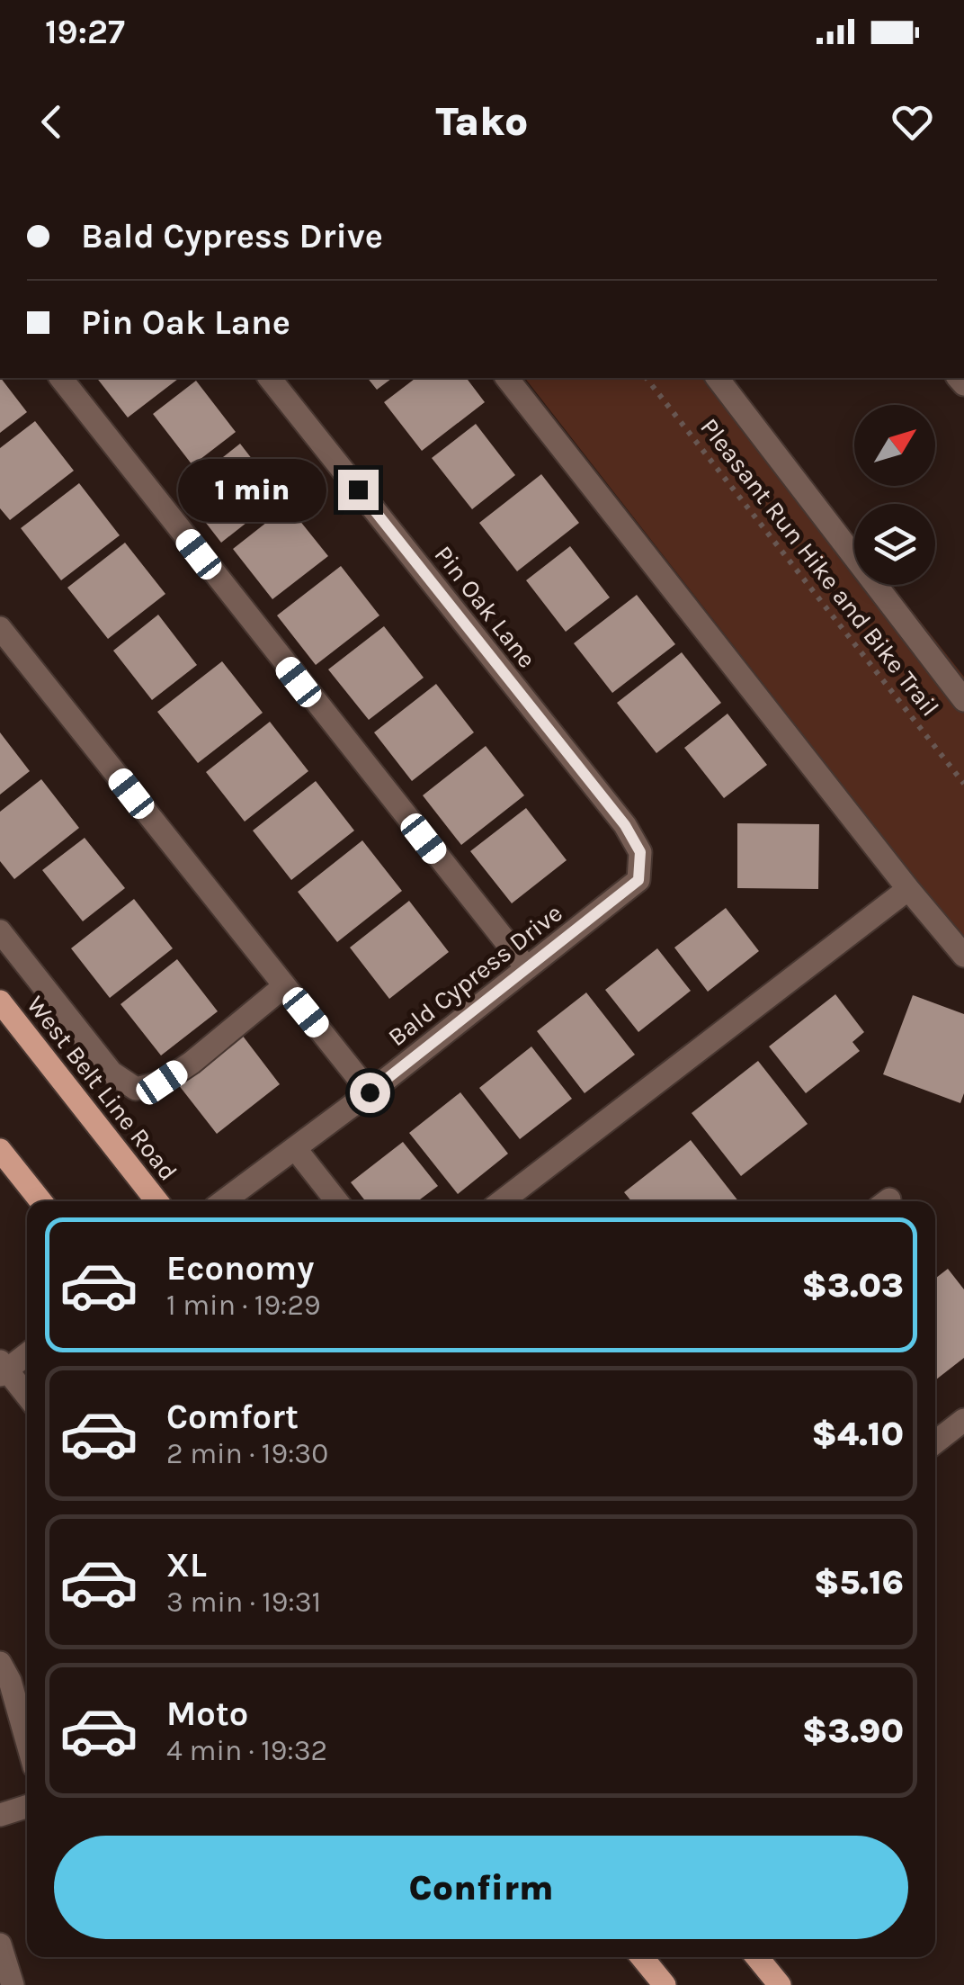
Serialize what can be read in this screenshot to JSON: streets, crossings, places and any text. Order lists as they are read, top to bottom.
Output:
{
  "streets": {
    "main road": ["West Belt Line Road"],
    "street": ["Pin Oak Lane", "Bald Cypress Drive"],
    "path": ["Pleasant Run Hike and Bike Trail"]
  },
  "crossings": [
    ["Pin Oak Lane", "Bald Cypress Drive"]
  ],
  "north": "top right",
  "page": {
    "status": "19:27",
    "header": "Tako",
    "banner": ["Bald Cypress Drive", "Pin Oak Lane"],
    "bubble": "1 min",
    "list": [
      {
        "name": "Economy",
        "note": "1 min · 19:29",
        "value": "$3.03"
      },
      {
        "name": "Comfort",
        "note": "2 min · 19:30",
        "value": "$4.10"
      },
      {
        "name": "XL",
        "note": "3 min · 19:31",
        "value": "$5.16"
      },
      {
        "name": "Moto",
        "note": "4 min · 19:32",
        "value": "$3.90"
      }
    ],
    "buttons": "Confirm"
  }
}
